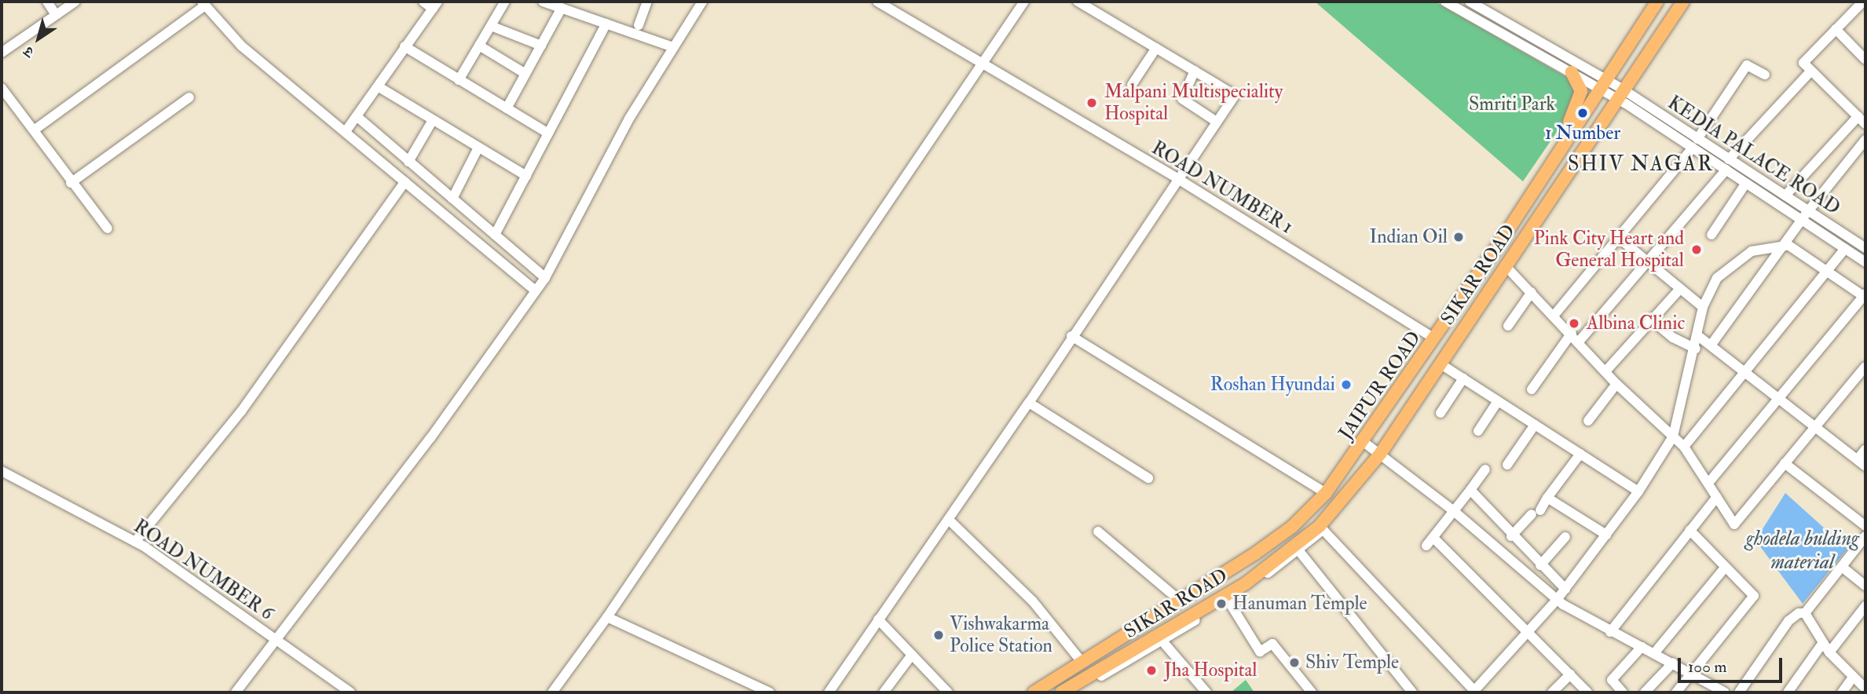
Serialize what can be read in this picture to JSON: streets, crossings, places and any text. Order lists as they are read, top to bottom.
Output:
{
  "streets": {
    "main road": ["SIKAR ROAD", "JAIPUR ROAD"],
    "street": ["KEDIA PALACE ROAD", "ROAD NUMBER 1", "ROAD NUMBER 6"]
  },
  "crossings": [
    ["KEDIA PALACE ROAD", "SIKAR ROAD"],
    ["ROAD NUMBER 1", "JAIPUR ROAD"]
  ],
  "districts": ["SHIV NAGAR"],
  "water": ["ghodela bulding material"],
  "parks": ["Smriti Park"],
  "places": [
    "Malpani Multispeciality Hospital",
    "1 Number",
    "Indian Oil",
    "Pink City Heart and General Hospital",
    "Albina Clinic",
    "Roshan Hyundai",
    "Hanuman Temple",
    "Vishwakarma Police Station",
    "Shiv Temple",
    "Jha Hospital"
  ],
  "scale_bar": "100 m",
  "north": "bottom left"
}
